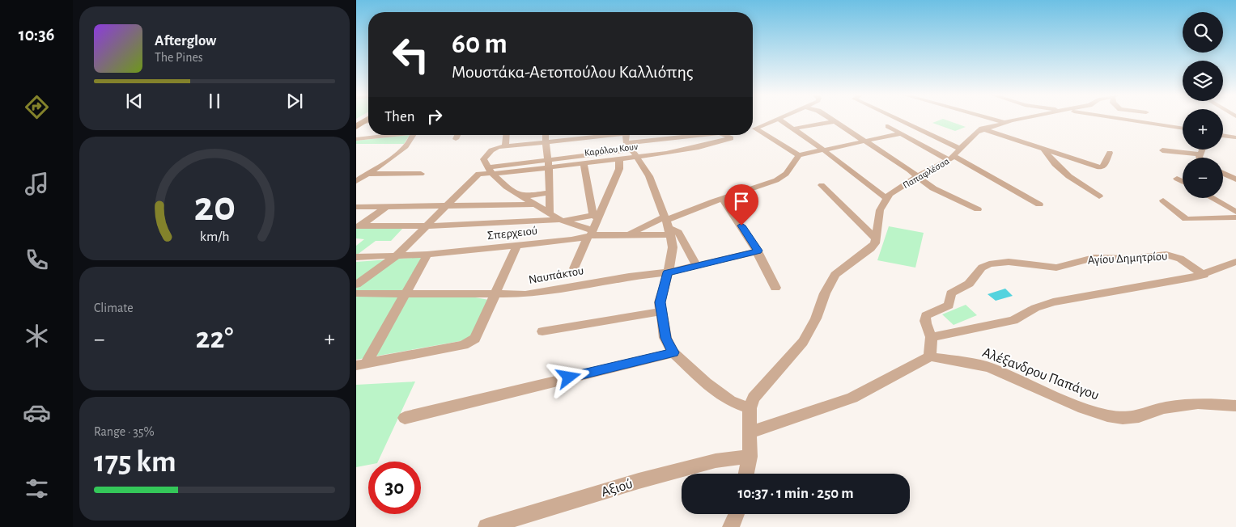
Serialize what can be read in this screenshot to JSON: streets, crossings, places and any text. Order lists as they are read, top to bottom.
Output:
{
  "streets": {
    "street": [
      "Καρόλου Κουν",
      "Παπαφλέσσα",
      "Σπερχειού",
      "Αγίου Δημητρίου",
      "Ναυπάκτου",
      "Αλέξανδρου Παπάγου",
      "Αξιού"
    ]
  },
  "crossings": [
    ["Αγίου Δημητρίου", "Αλέξανδρου Παπάγου"]
  ],
  "page": {
    "tabs": "10:36",
    "map_buttons": ["+", "−"],
    "turn": ["60 m", "Μουστάκα-Αετοπούλου Καλλιόπης"],
    "song": ["Afterglow", "The Pines"],
    "then": "Then",
    "tile": [
      "Climate",
      ["Range · 35%", "175 km"]
    ],
    "heat": ["−", "22°", "+"],
    "limit": "30",
    "trip": "10:37 · 1 min · 250 m",
    "gauge": ["20", "km/h"]
  }
}
